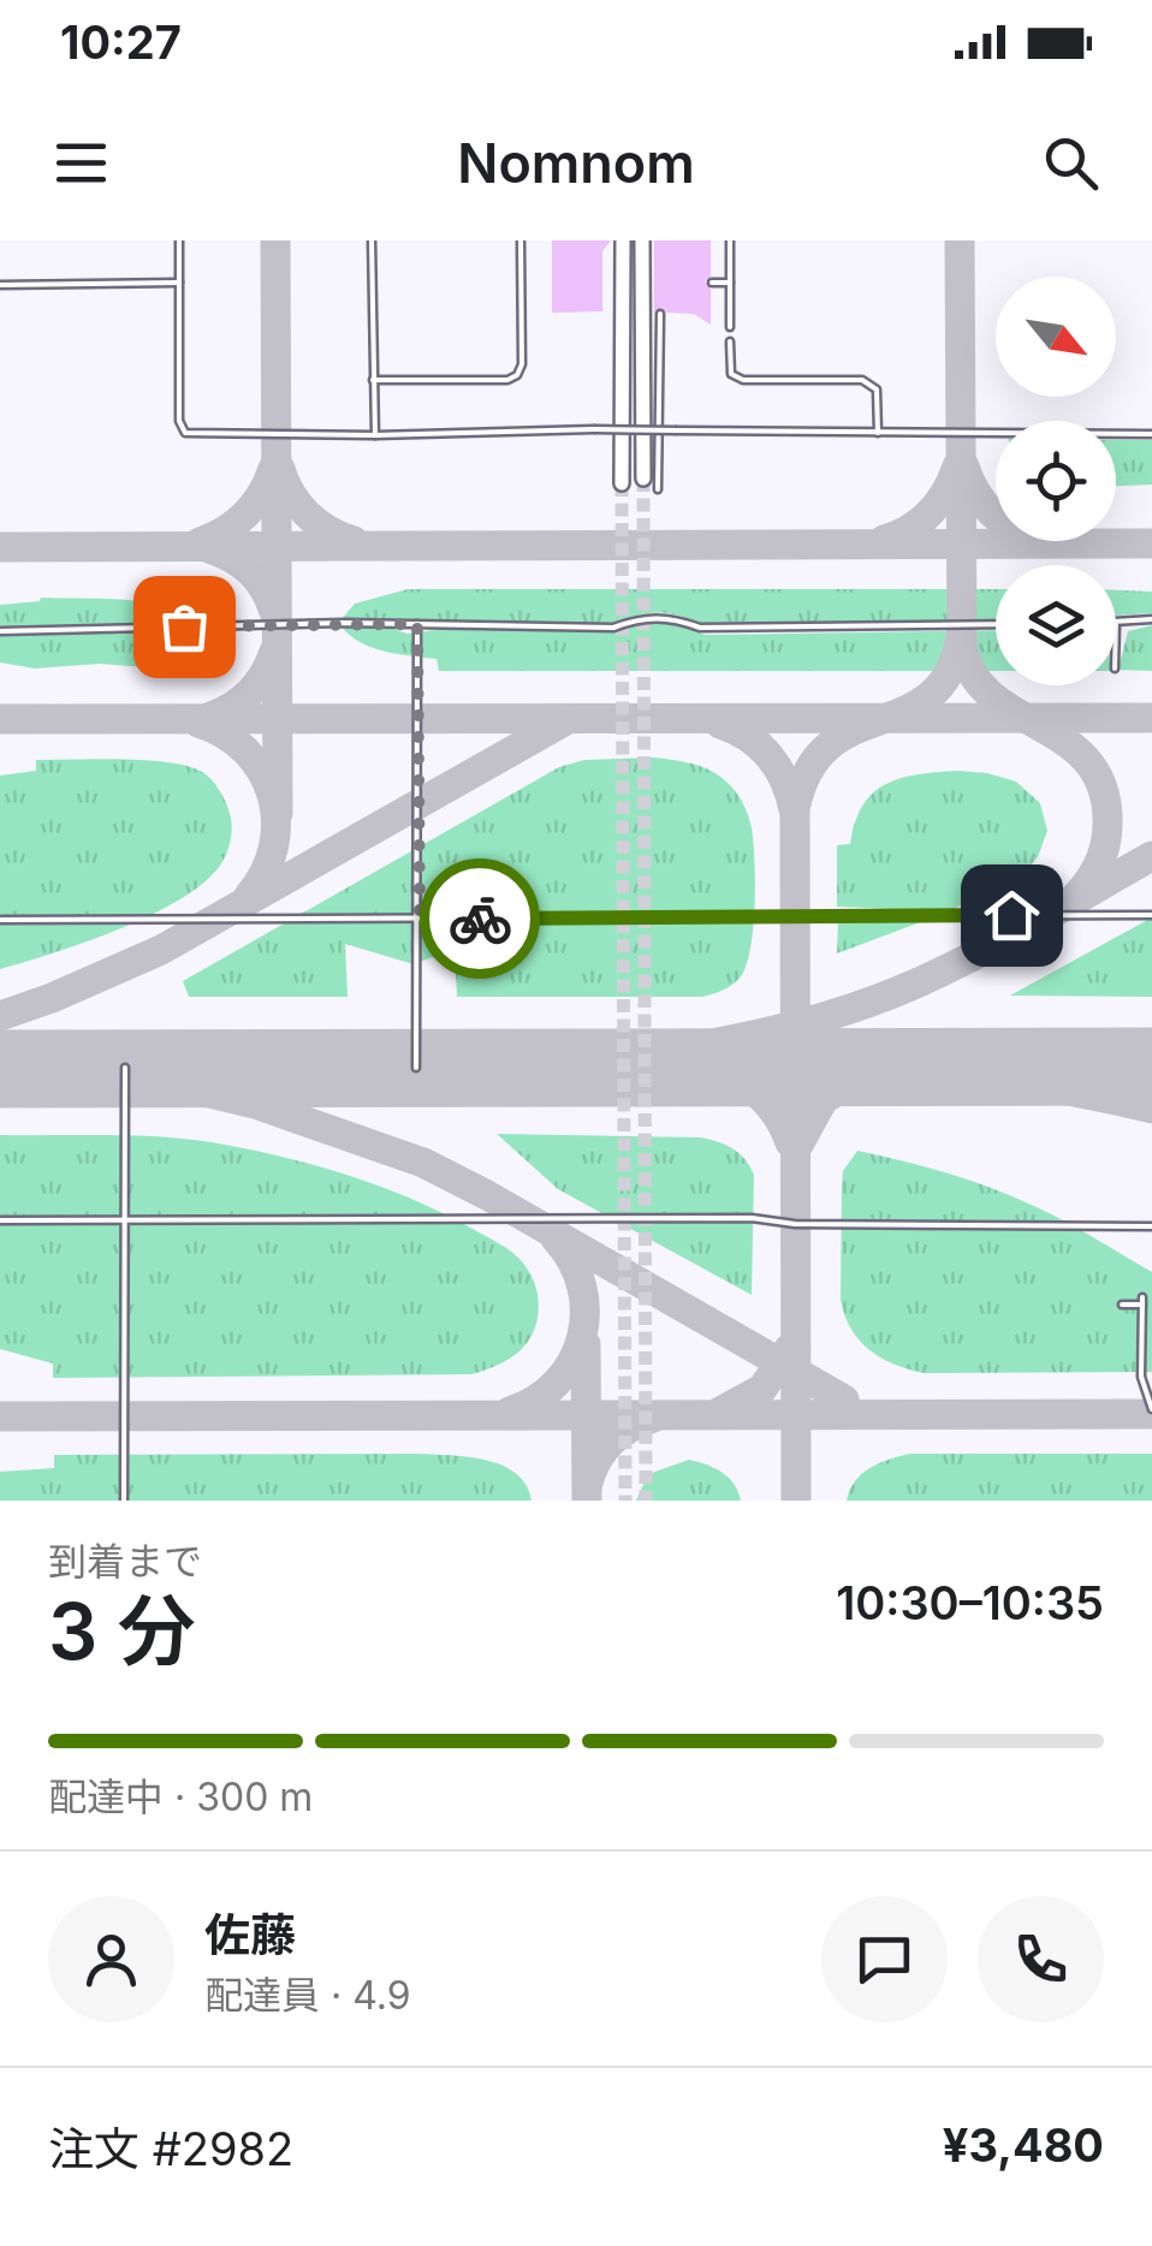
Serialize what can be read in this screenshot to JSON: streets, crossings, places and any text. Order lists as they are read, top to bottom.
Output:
{
  "north": "bottom right",
  "page": {
    "status": "10:27",
    "header": "Nomnom",
    "heading": ["3 分", "到着まで", "10:30–10:35"],
    "panel": [
      "佐藤",
      "配達員 · 4.9",
      "注文 #2982",
      "¥3,480"
    ],
    "bar": "配達中 · 300 m"
  }
}
